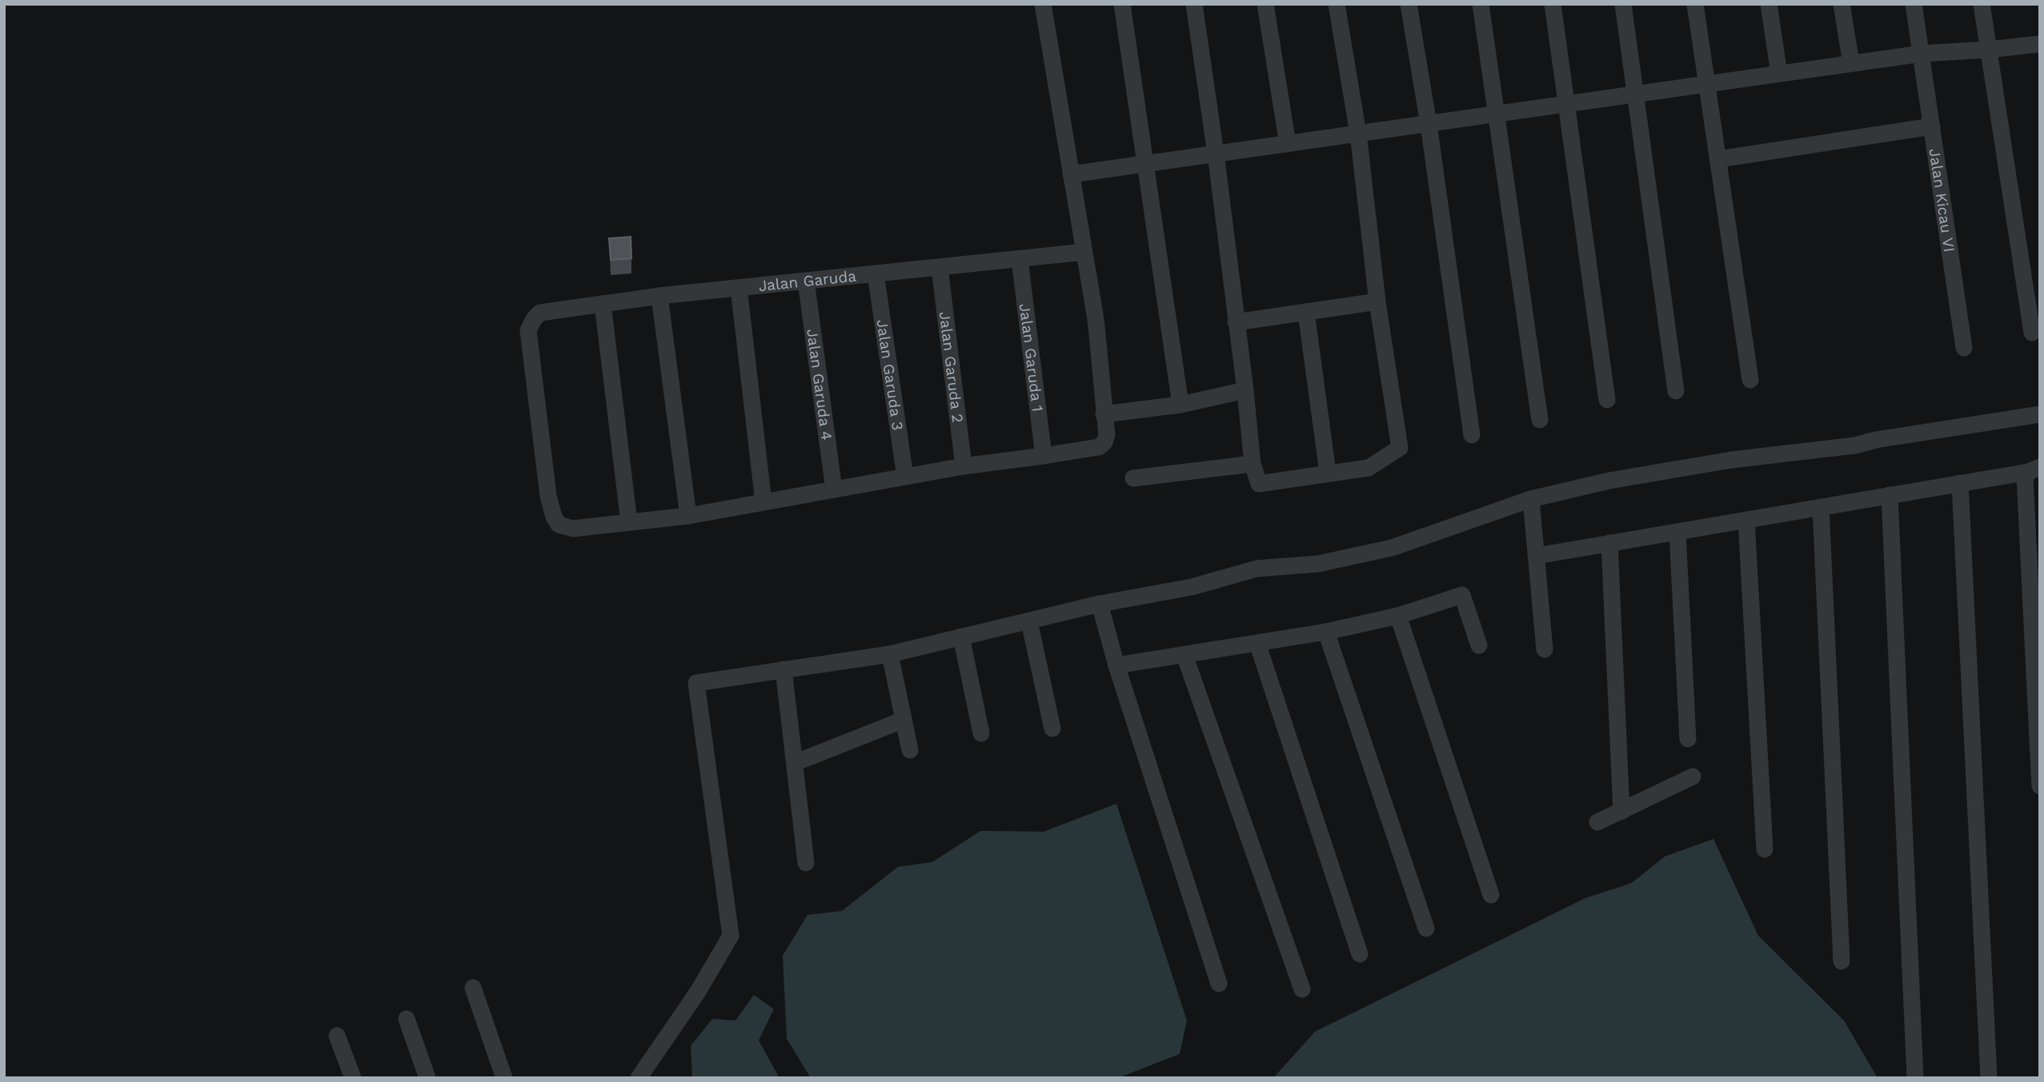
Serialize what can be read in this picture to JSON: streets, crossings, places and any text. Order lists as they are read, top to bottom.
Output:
{
  "streets": {
    "street": [
      "Jalan Kicau VI",
      "Jalan Garuda",
      "Jalan Garuda 1",
      "Jalan Garuda 2",
      "Jalan Garuda 3",
      "Jalan Garuda 4"
    ]
  },
  "crossings": [
    ["Jalan Garuda", "Jalan Garuda 1"],
    ["Jalan Garuda", "Jalan Garuda 2"],
    ["Jalan Garuda", "Jalan Garuda 3"],
    ["Jalan Garuda", "Jalan Garuda 4"]
  ]
}
